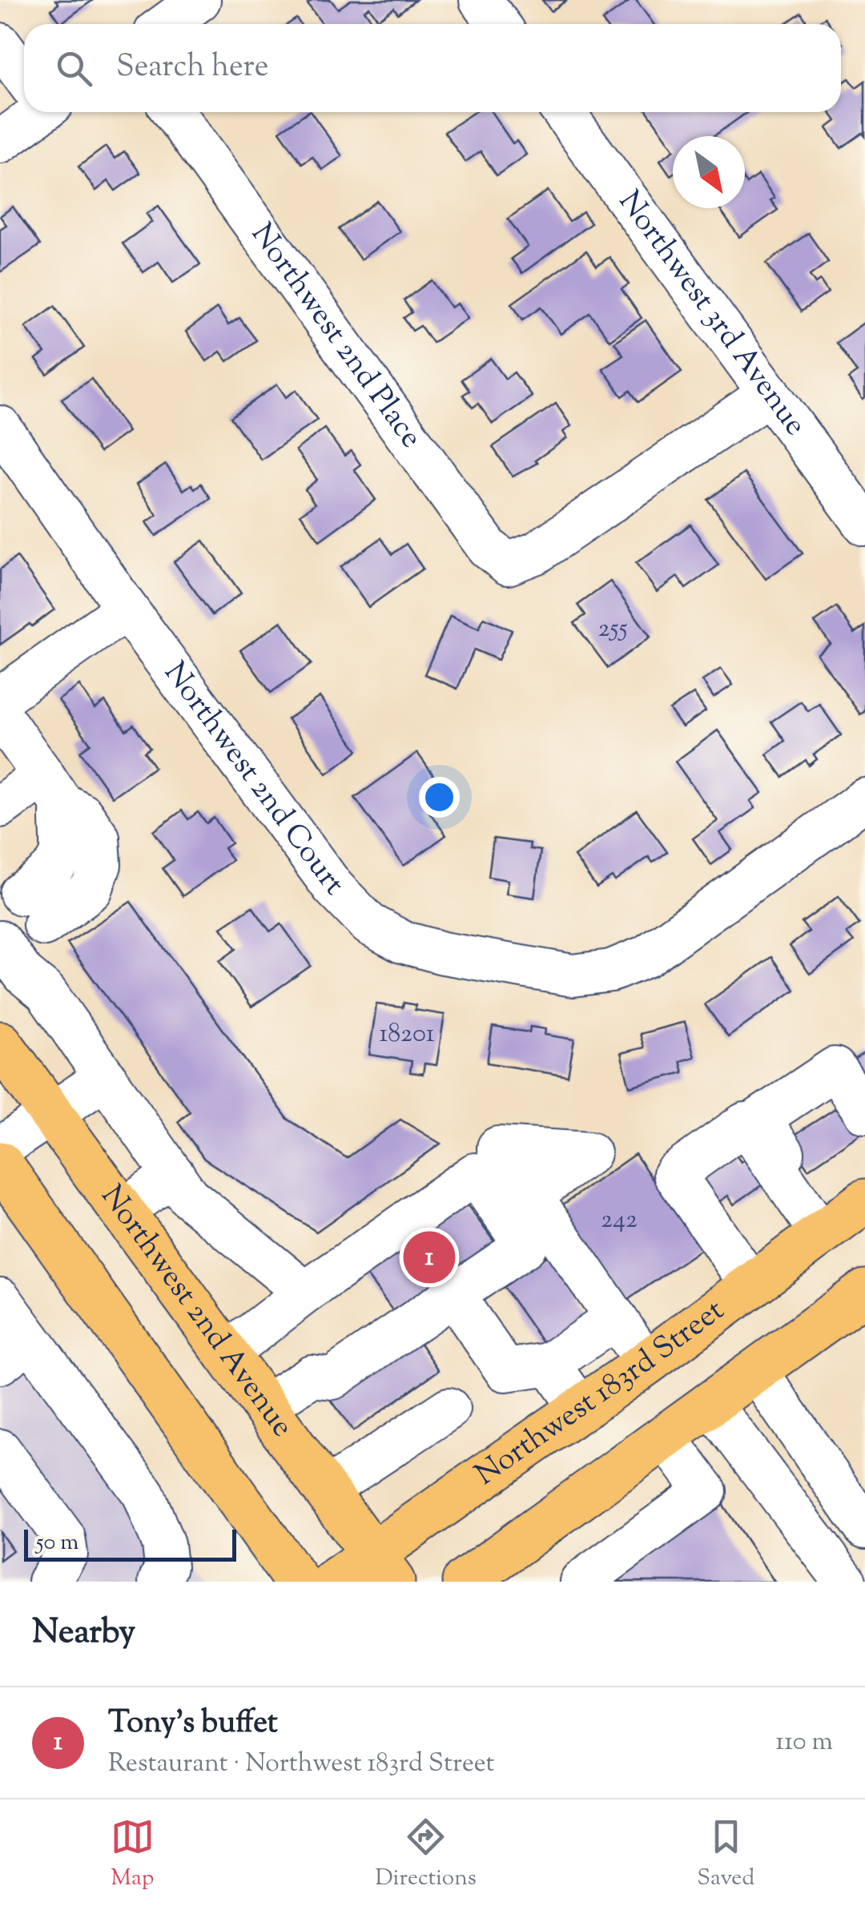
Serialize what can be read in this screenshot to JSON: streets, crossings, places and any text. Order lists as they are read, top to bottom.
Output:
{
  "streets": {
    "main road": ["Northwest 2nd Avenue", "Northwest 183rd Street"],
    "street": ["Northwest 3rd Avenue", "Northwest 2nd Place", "Northwest 2nd Court"]
  },
  "crossings": [
    ["Northwest 3rd Avenue", "Northwest 2nd Place"],
    ["Northwest 2nd Avenue", "Northwest 183rd Street"]
  ],
  "house_numbers": ["255", "18201", "242"],
  "scale_bar": "50 m",
  "north": "bottom right",
  "page": {
    "search": "Search here",
    "pins": "1",
    "scale": "50 m",
    "heading": "Nearby",
    "list": [
      {
        "mark": "1",
        "name": "Tony's buffet",
        "note": "Restaurant · Northwest 183rd Street",
        "value": "110 m"
      }
    ],
    "nav": ["Map", "Directions", "Saved"]
  }
}
